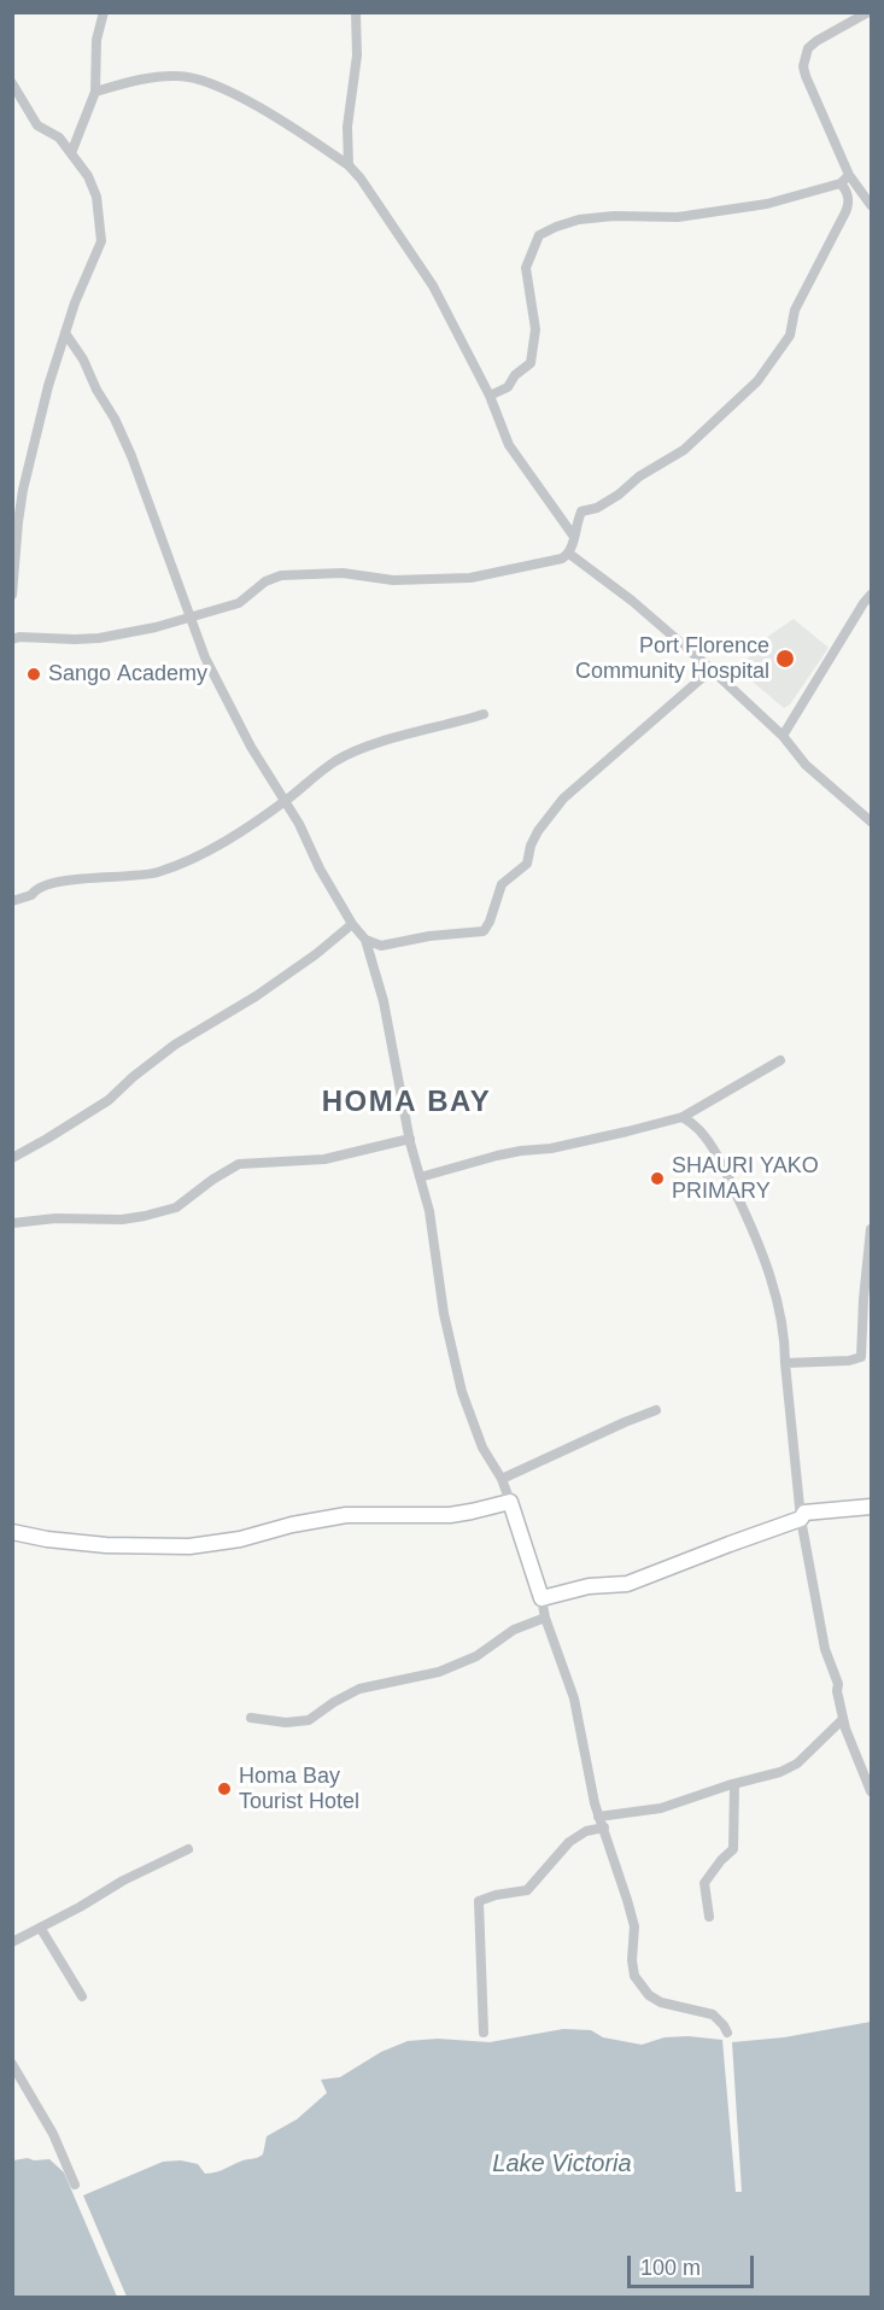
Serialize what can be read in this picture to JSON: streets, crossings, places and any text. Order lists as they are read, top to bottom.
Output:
{
  "districts": ["HOMA BAY"],
  "water": ["Lake Victoria"],
  "places": [
    "Port Florence Community Hospital",
    "Sango Academy",
    "SHAURI YAKO PRIMARY",
    "Homa Bay Tourist Hotel"
  ],
  "scale_bar": "100 m"
}
